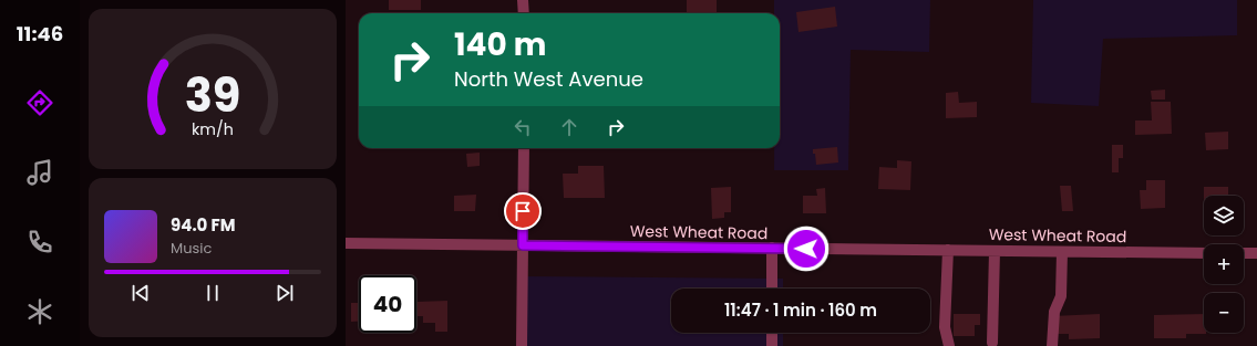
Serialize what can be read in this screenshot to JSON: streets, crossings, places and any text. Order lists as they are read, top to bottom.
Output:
{
  "streets": {
    "street": ["West Wheat Road"]
  },
  "page": {
    "tabs": "11:46",
    "turn": ["140 m", "North West Avenue"],
    "map_buttons": ["+", "−"],
    "song": ["94.0 FM", "Music"],
    "limit": "40",
    "trip": "11:47 · 1 min · 160 m",
    "gauge": ["39", "km/h"]
  }
}
